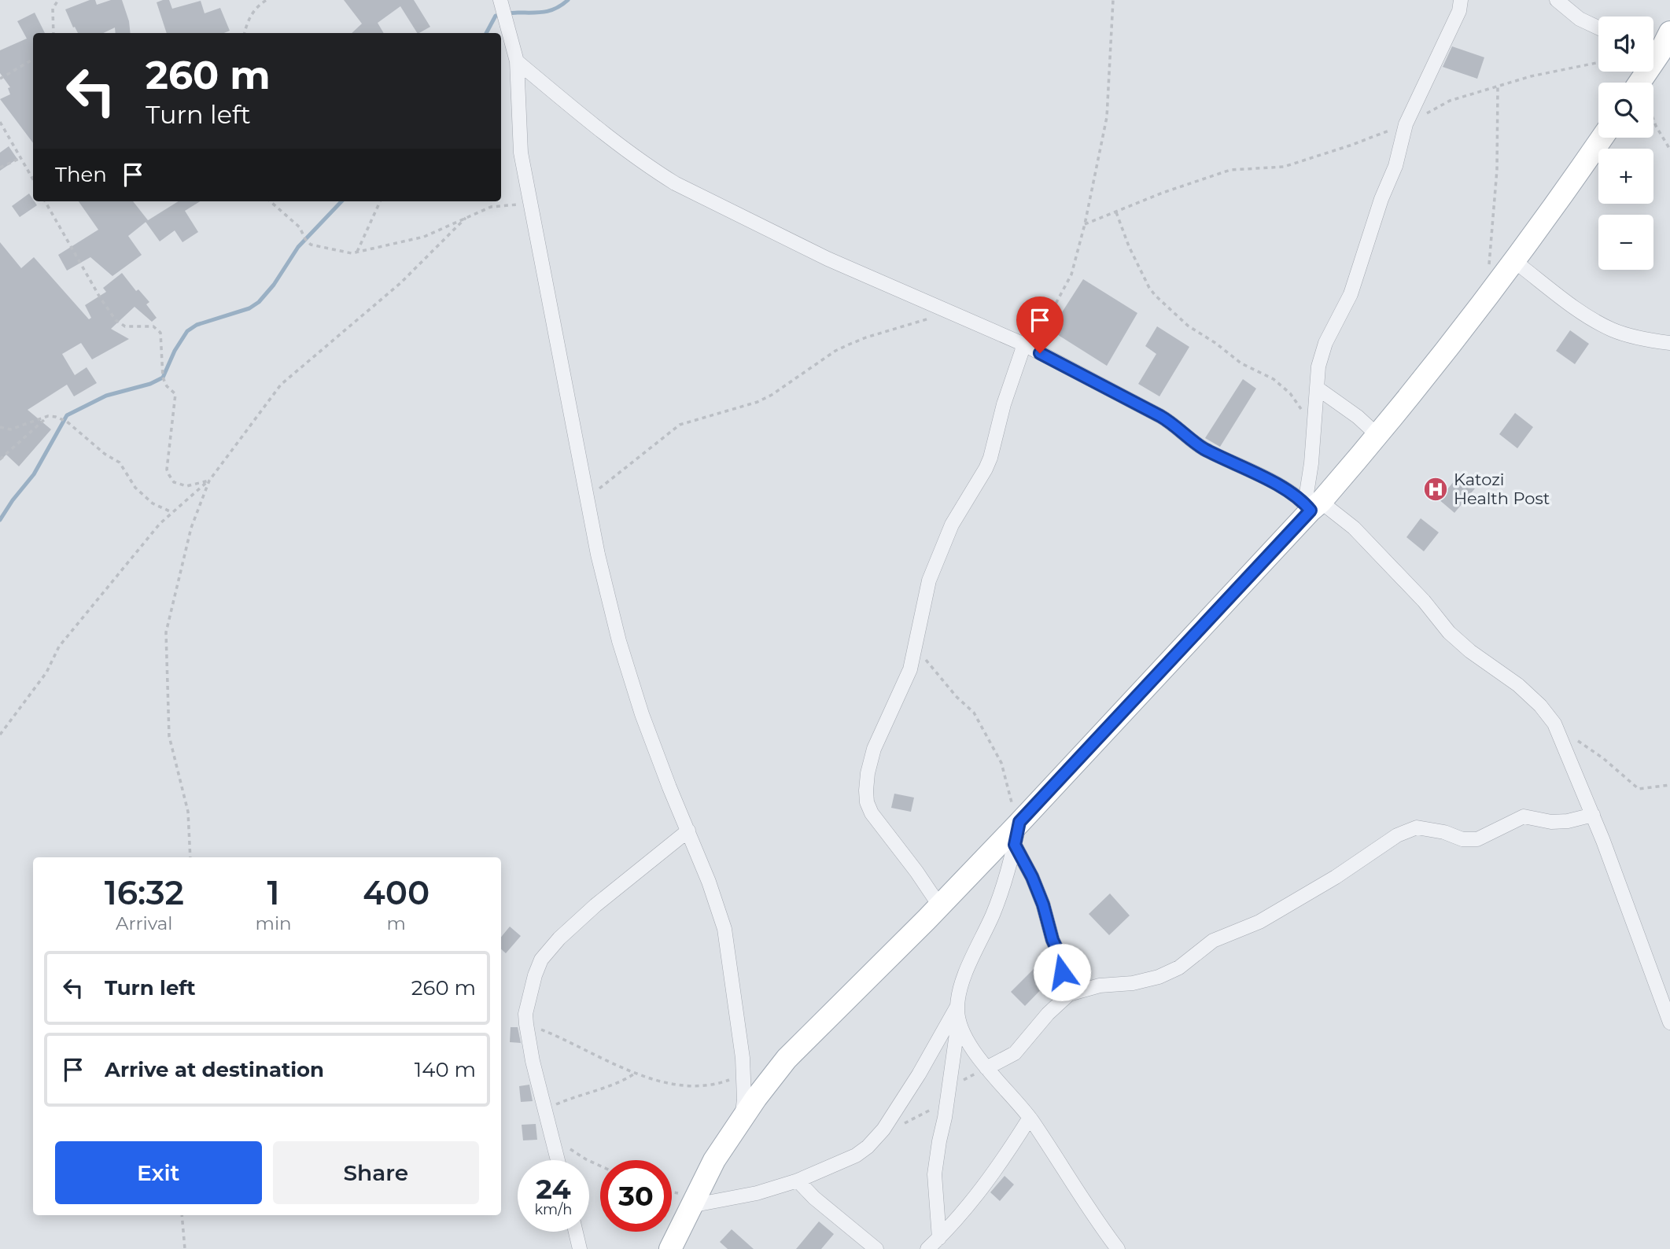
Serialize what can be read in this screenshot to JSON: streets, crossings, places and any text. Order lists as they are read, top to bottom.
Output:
{
  "places": {
    "hospital": ["Katozi Health Post"]
  },
  "page": {
    "map_buttons": ["+", "−"],
    "turn": ["260 m", "Turn left"],
    "then": "Then",
    "eta": [
      "16:32",
      "Arrival",
      "1",
      "min",
      "400",
      "m"
    ],
    "list": [
      {
        "name": "Turn left",
        "value": "260 m"
      },
      {
        "name": "Arrive at destination",
        "value": "140 m"
      }
    ],
    "buttons": ["Exit", "Share"],
    "speed": "24 km/h",
    "limit": "30"
  }
}
